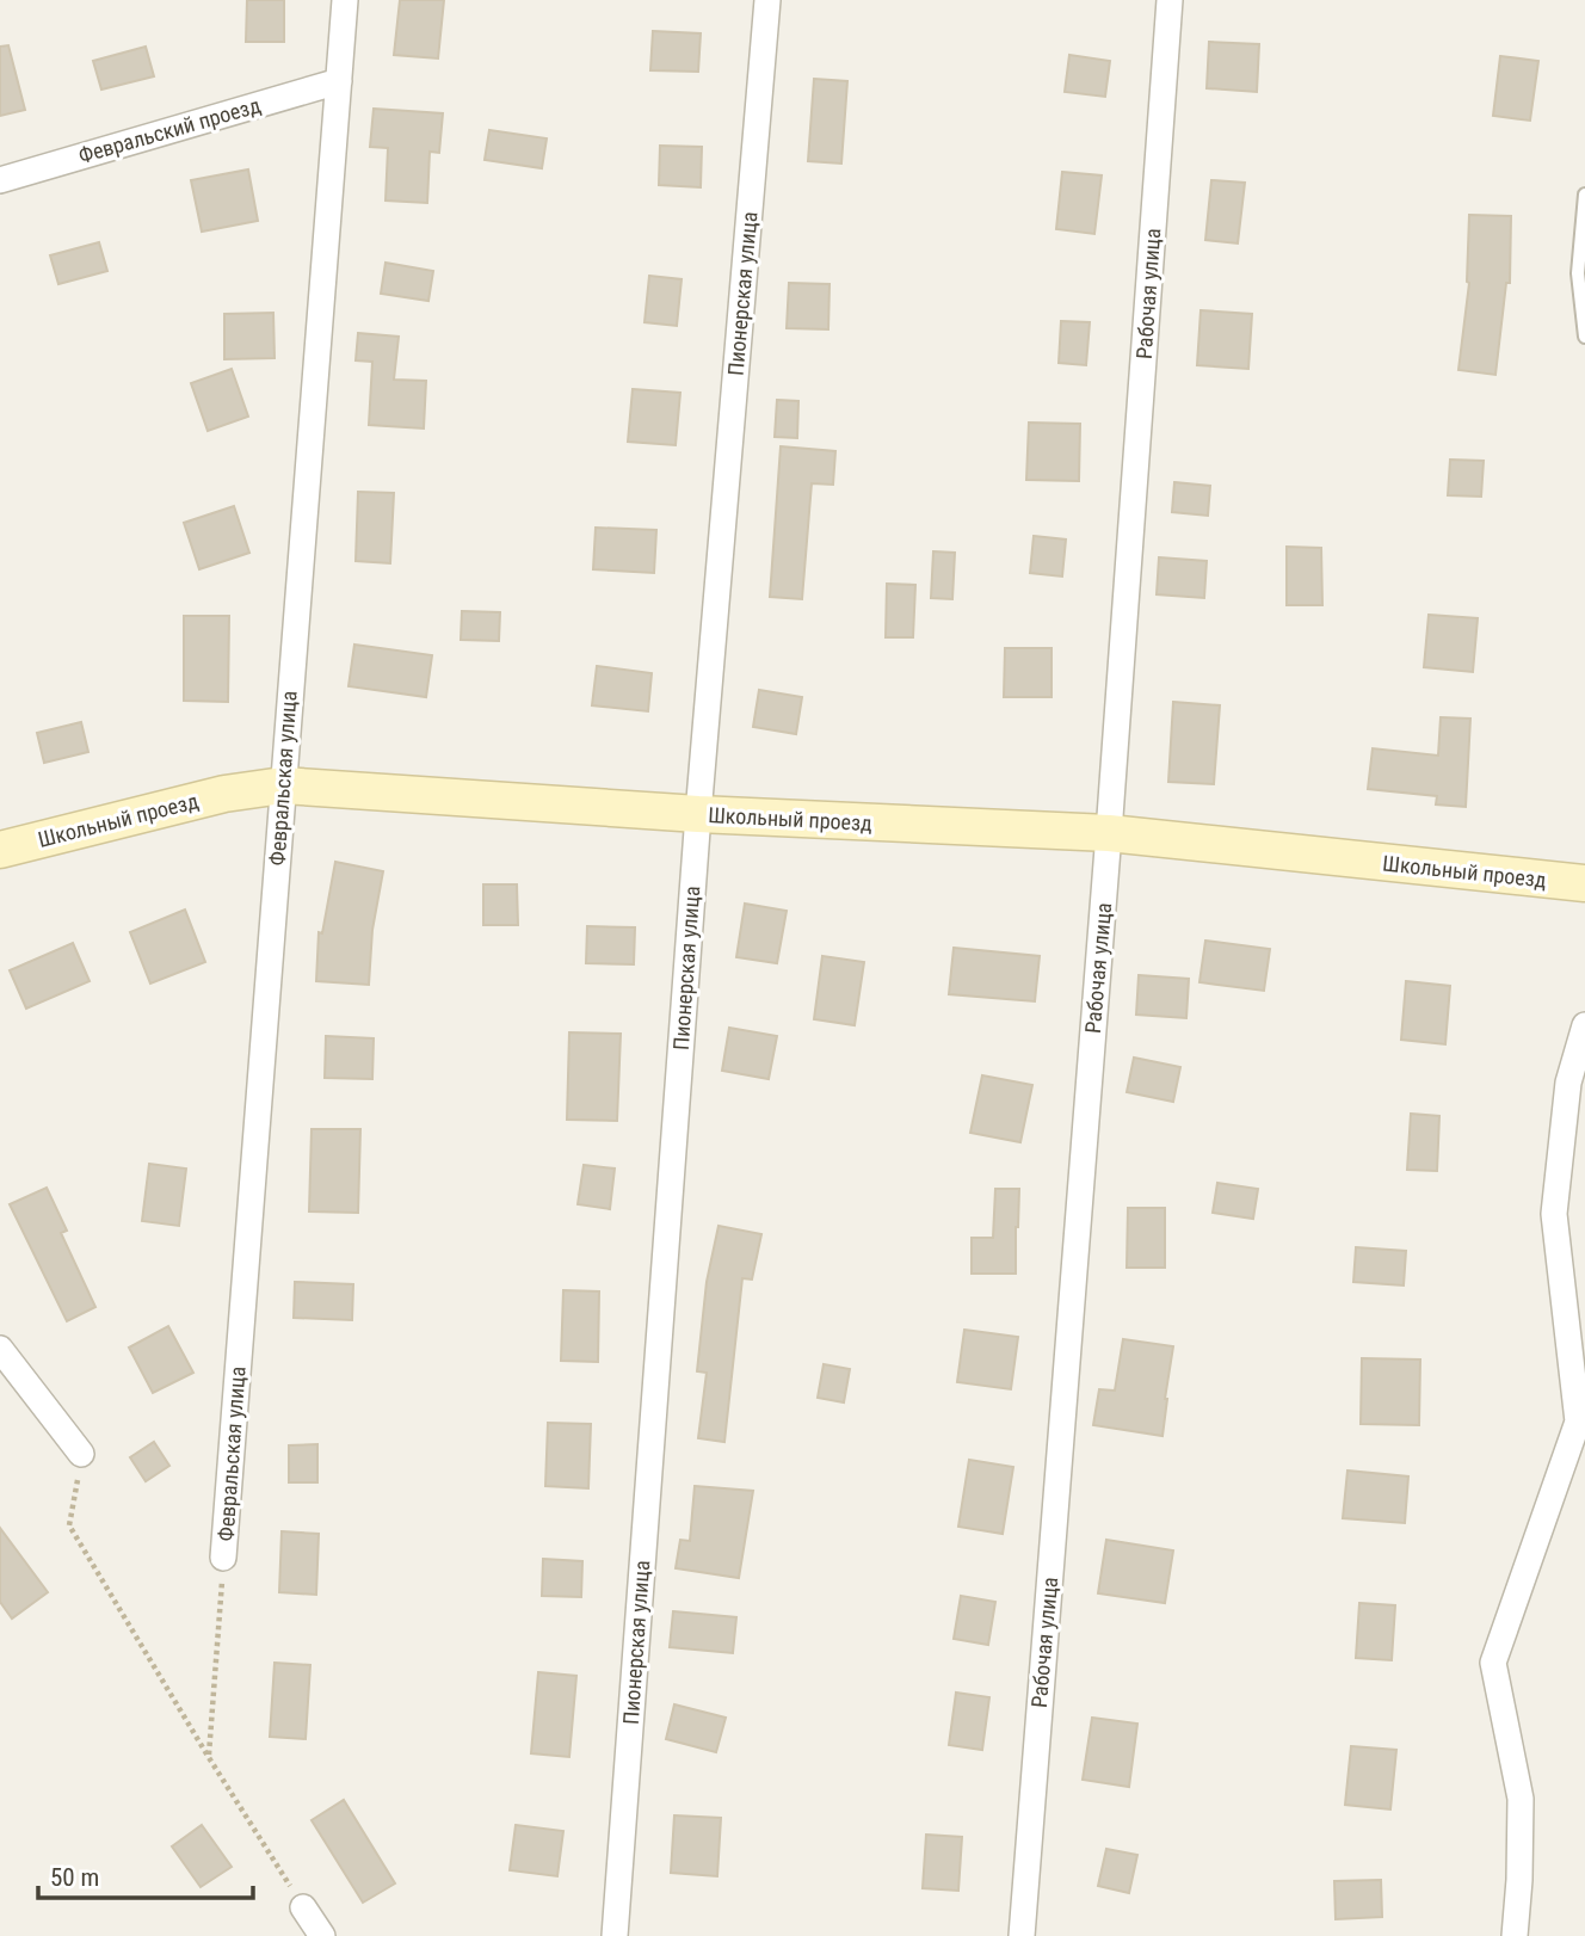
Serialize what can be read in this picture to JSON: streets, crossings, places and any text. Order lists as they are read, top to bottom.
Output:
{
  "streets": {
    "street": [
      "Февральский проезд",
      "Пионерская улица",
      "Рабочая улица",
      "Февральская улица",
      "Школьный проезд"
    ]
  },
  "crossings": [
    ["Февральский проезд", "Февральская улица"],
    ["Пионерская улица", "Школьный проезд"],
    ["Рабочая улица", "Школьный проезд"],
    ["Февральская улица", "Школьный проезд"]
  ],
  "scale_bar": "50 m"
}
